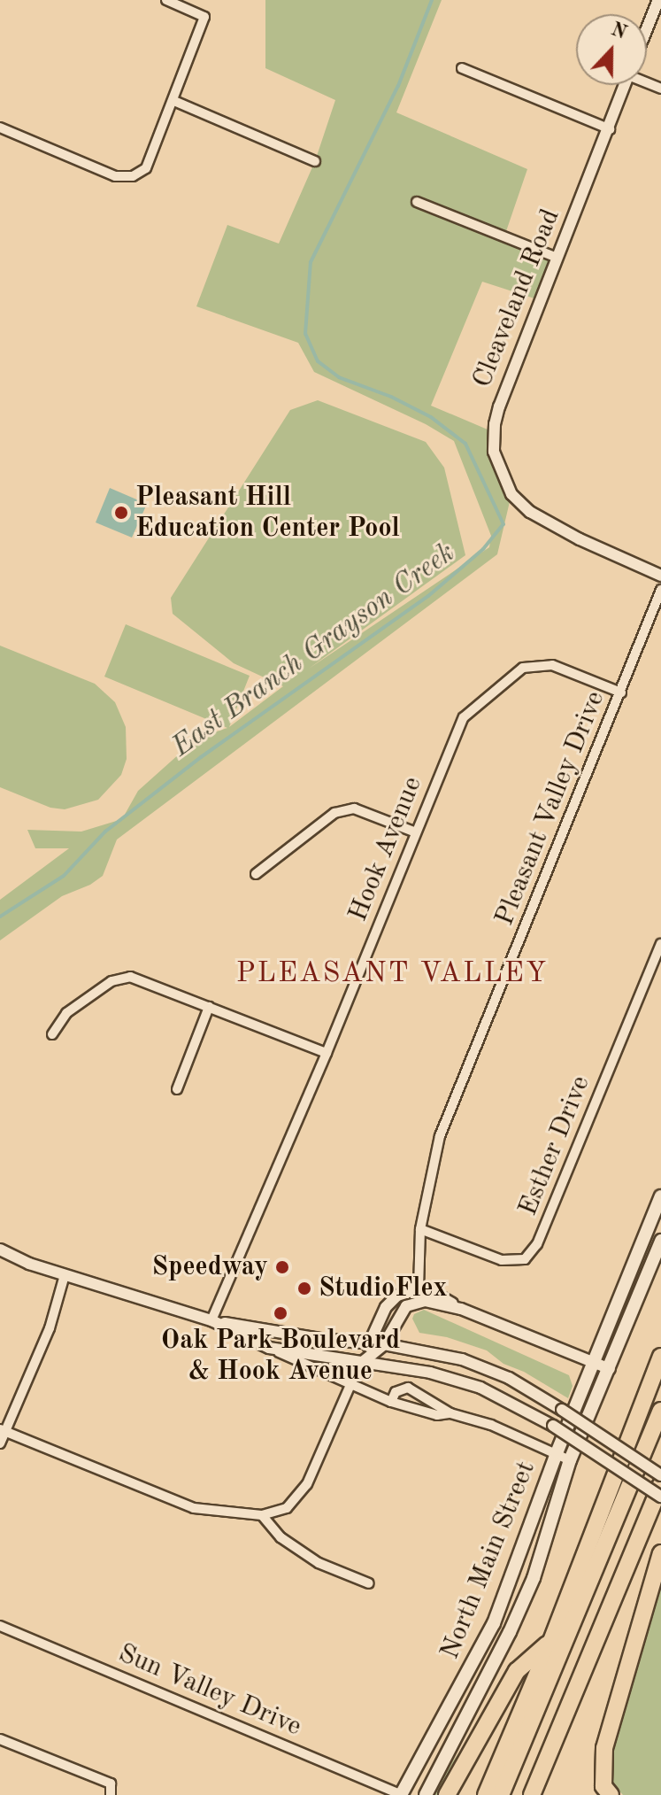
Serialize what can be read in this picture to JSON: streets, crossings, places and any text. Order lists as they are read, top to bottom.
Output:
{
  "streets": {
    "main road": ["North Main Street"],
    "street": [
      "Cleaveland Road",
      "Pleasant Valley Drive",
      "Hook Avenue",
      "Esther Drive",
      "Sun Valley Drive"
    ]
  },
  "crossings": [
    ["Pleasant Valley Drive", "Hook Avenue"],
    ["Pleasant Valley Drive", "Esther Drive"],
    ["North Main Street", "Sun Valley Drive"]
  ],
  "districts": ["PLEASANT VALLEY"],
  "water": ["East Branch Grayson Creek"],
  "places": [
    "Pleasant Hill Education Center Pool",
    "Speedway",
    "StudioFlex",
    "Oak Park Boulevard & Hook Avenue"
  ],
  "north": "top"
}
